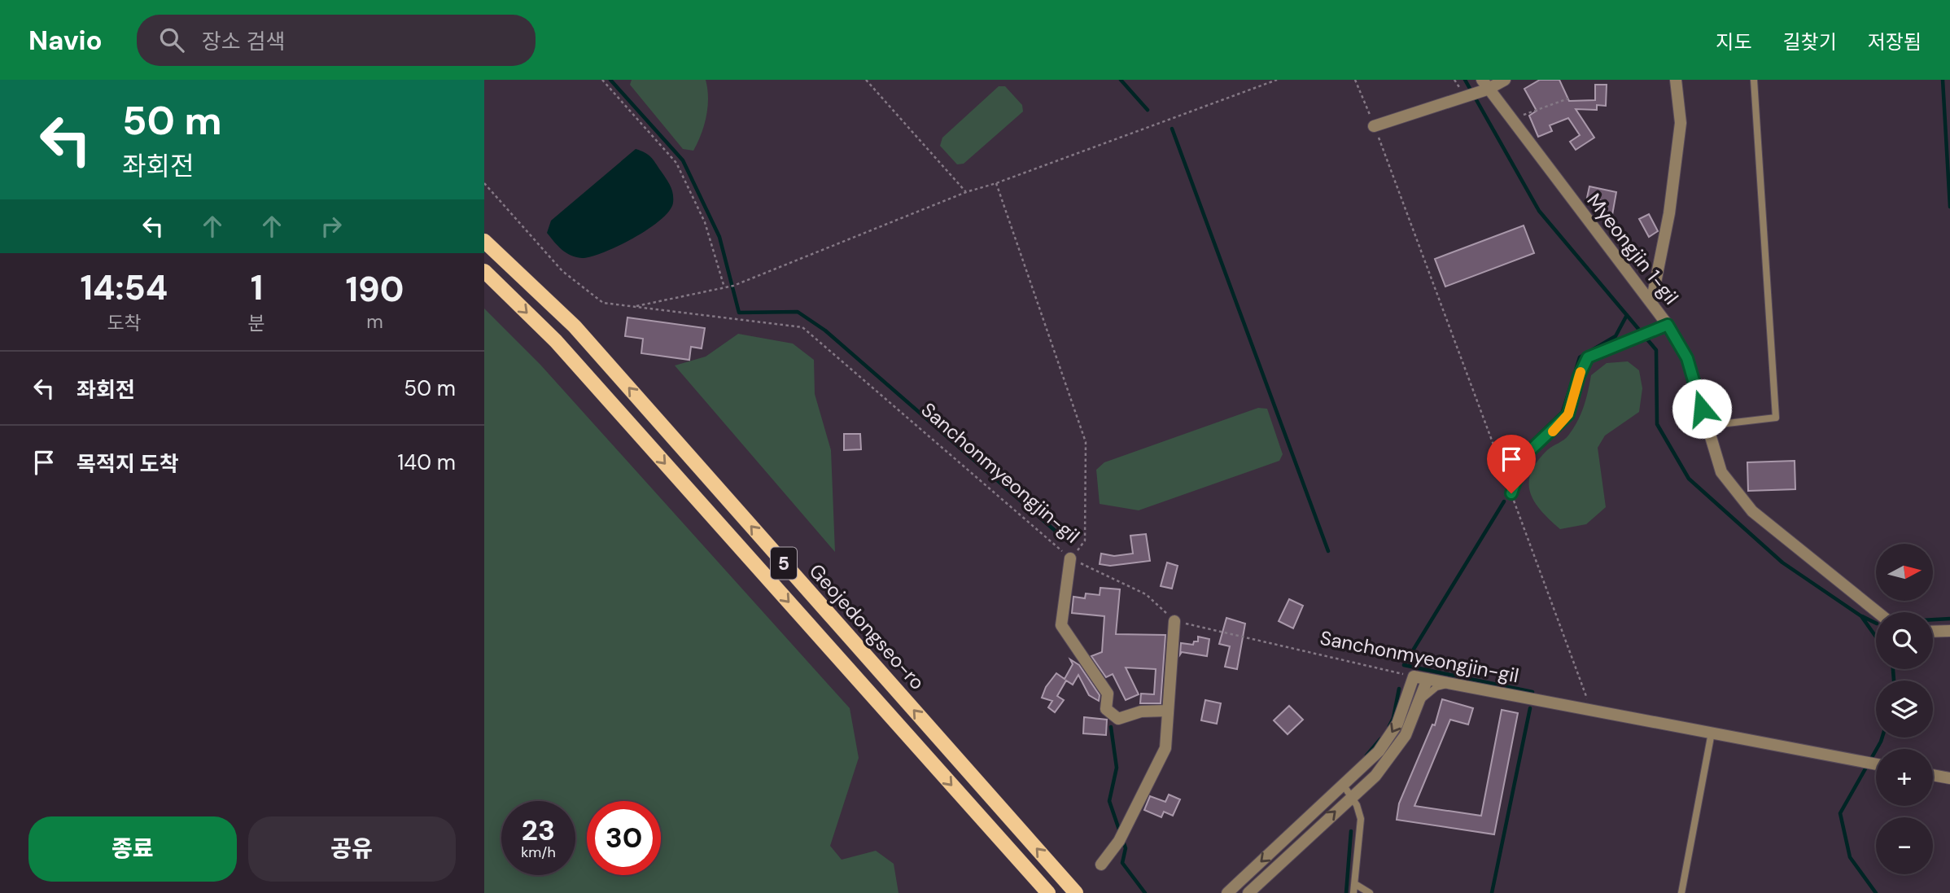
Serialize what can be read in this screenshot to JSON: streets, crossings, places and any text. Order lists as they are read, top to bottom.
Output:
{
  "streets": {
    "main road": ["5", "Geojedongseo-ro"],
    "street": ["Myeongjin 1-gil", "Sanchonmyeongjin-gil"]
  },
  "north": "right",
  "page": {
    "header": "Navio",
    "search": "장소 검색",
    "nav": ["지도", "길찾기", "저장됨"],
    "turn": ["50 m", "좌회전"],
    "eta": [
      "14:54",
      "도착",
      "1",
      "분",
      "190",
      "m"
    ],
    "list": [
      {
        "name": "좌회전",
        "value": "50 m"
      },
      {
        "name": "목적지 도착",
        "value": "140 m"
      }
    ],
    "map_buttons": ["+", "−"],
    "speed": "23 km/h",
    "limit": "30",
    "buttons": ["종료", "공유"]
  }
}
